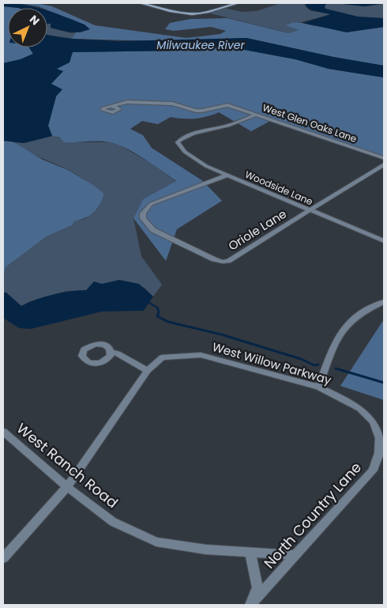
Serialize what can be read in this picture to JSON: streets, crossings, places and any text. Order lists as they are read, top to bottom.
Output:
{
  "streets": {
    "street": [
      "West Glen Oaks Lane",
      "Woodside Lane",
      "Oriole Lane",
      "West Willow Parkway",
      "West Ranch Road",
      "North Country Lane"
    ]
  },
  "crossings": [
    ["West Glen Oaks Lane", "Woodside Lane"],
    ["Woodside Lane", "Oriole Lane"],
    ["West Willow Parkway", "North Country Lane"],
    ["West Ranch Road", "North Country Lane"]
  ],
  "water": ["Milwaukee River"],
  "north": "top right"
}
